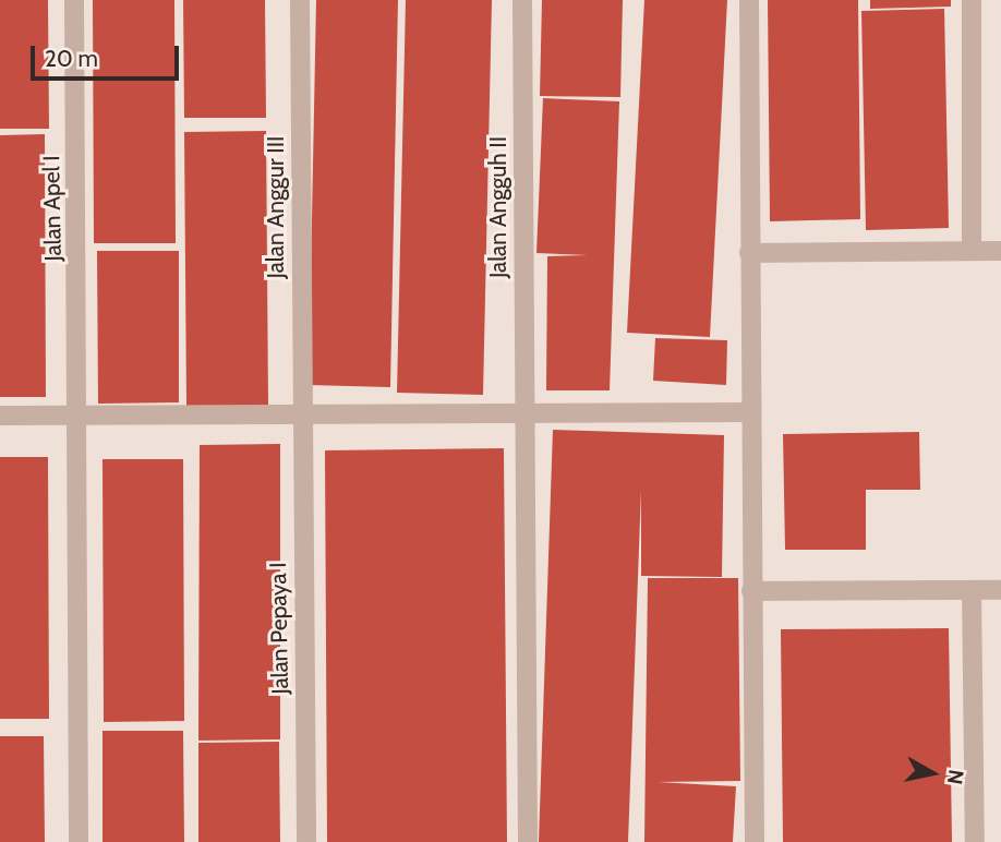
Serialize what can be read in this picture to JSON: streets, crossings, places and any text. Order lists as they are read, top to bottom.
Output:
{
  "streets": {
    "street": [
      "Jalan Anggur III",
      "Jalan Angguh II",
      "Jalan Apel I",
      "Jalan Pepaya I"
    ]
  },
  "crossings": [
    ["Jalan Anggur III", "Jalan Pepaya I"]
  ],
  "scale_bar": "20 m",
  "north": "right"
}
